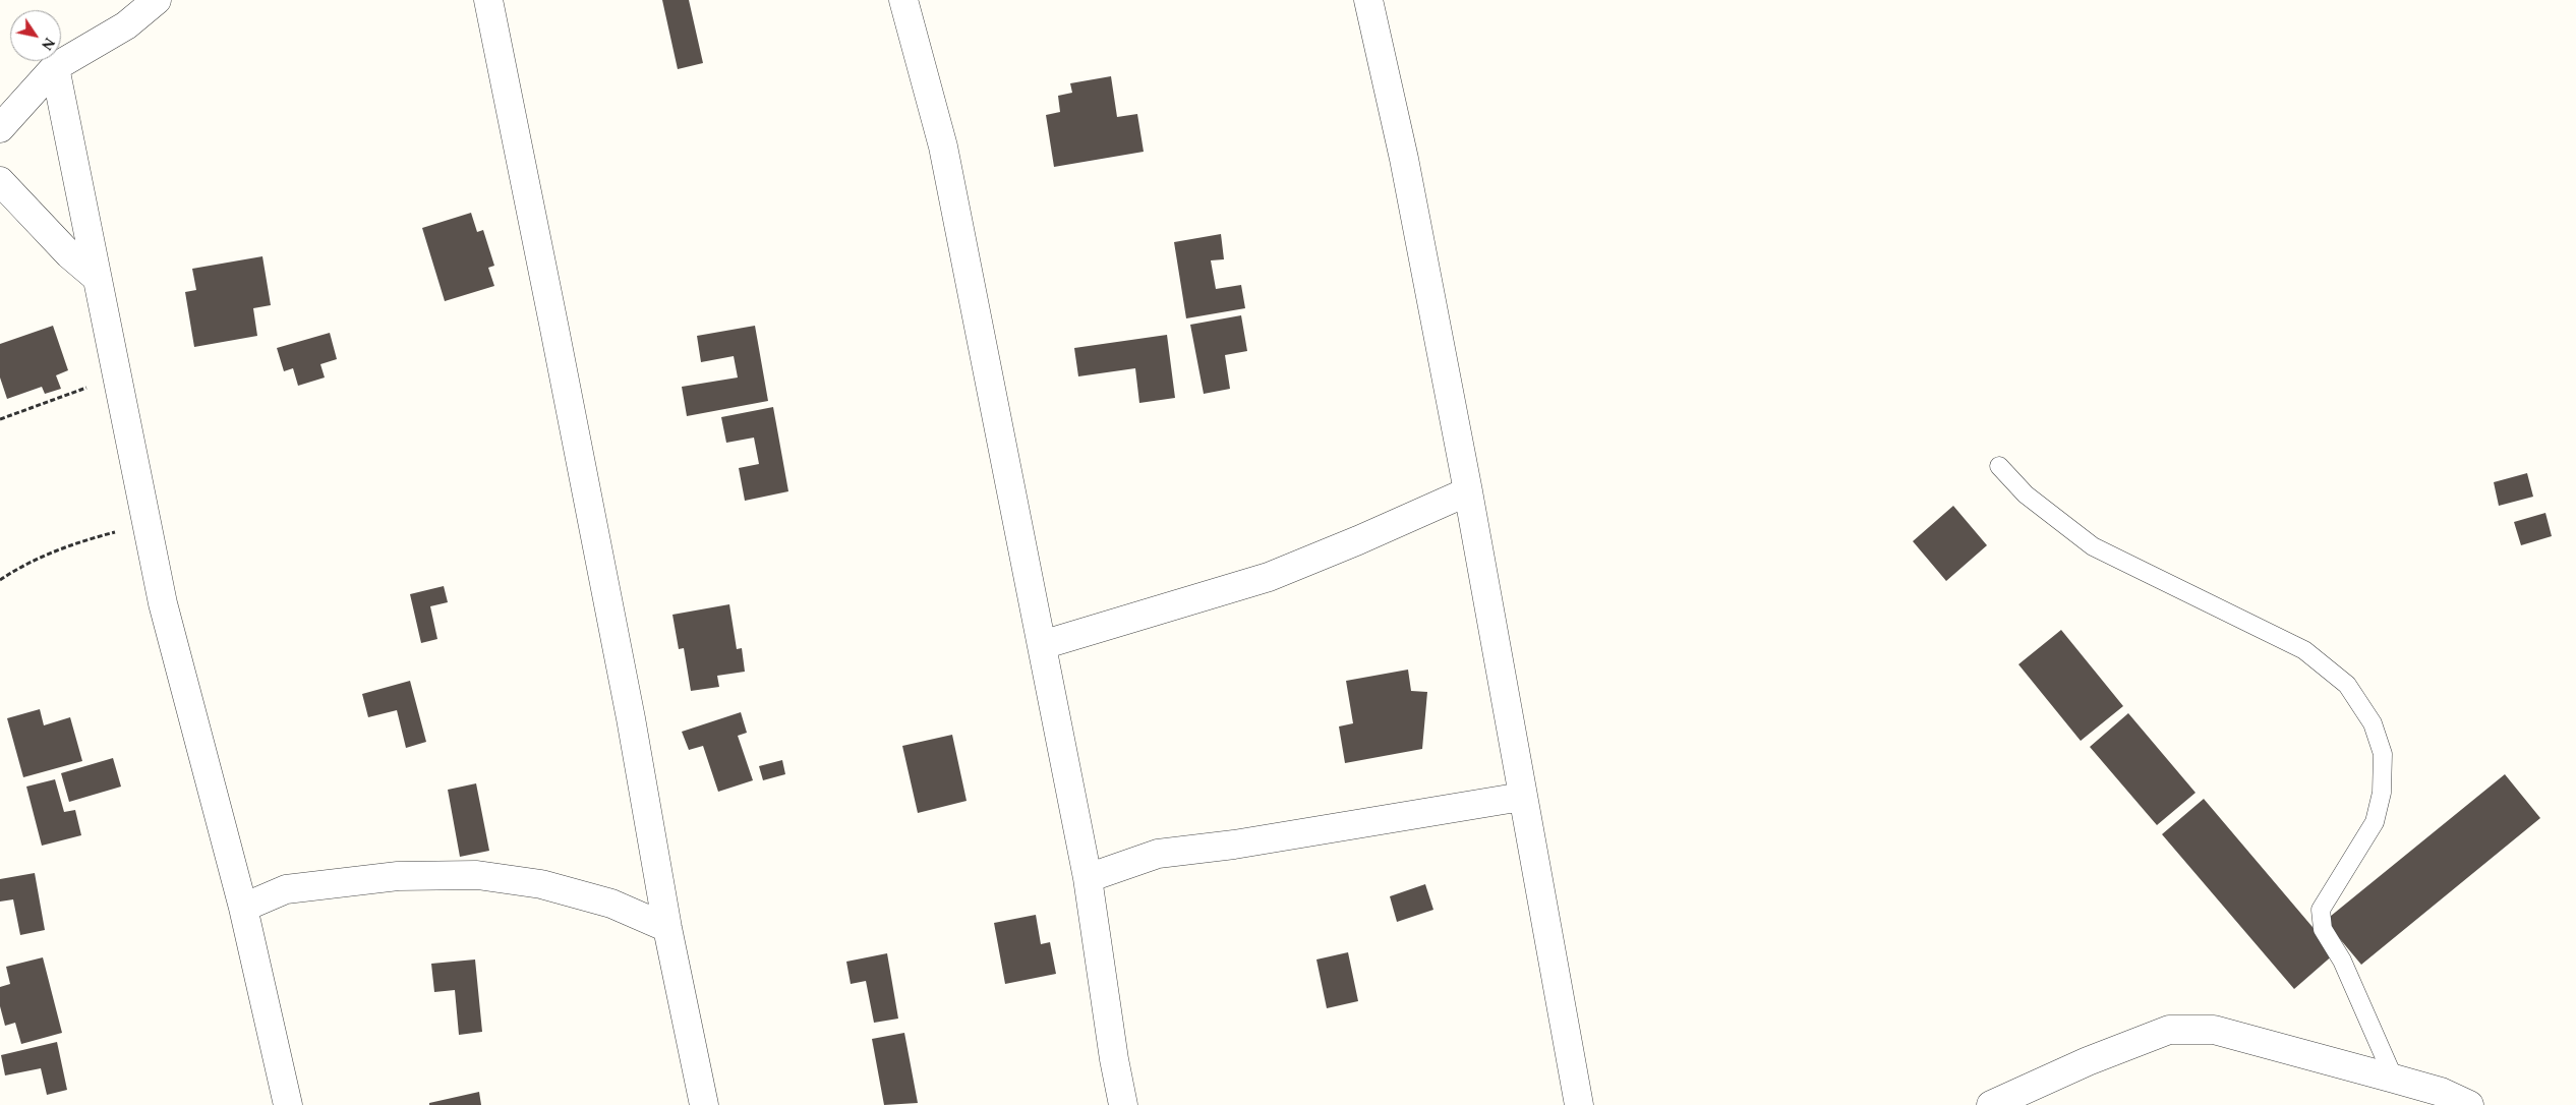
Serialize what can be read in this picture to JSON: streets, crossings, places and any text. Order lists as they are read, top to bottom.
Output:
{
  "north": "bottom right"
}
